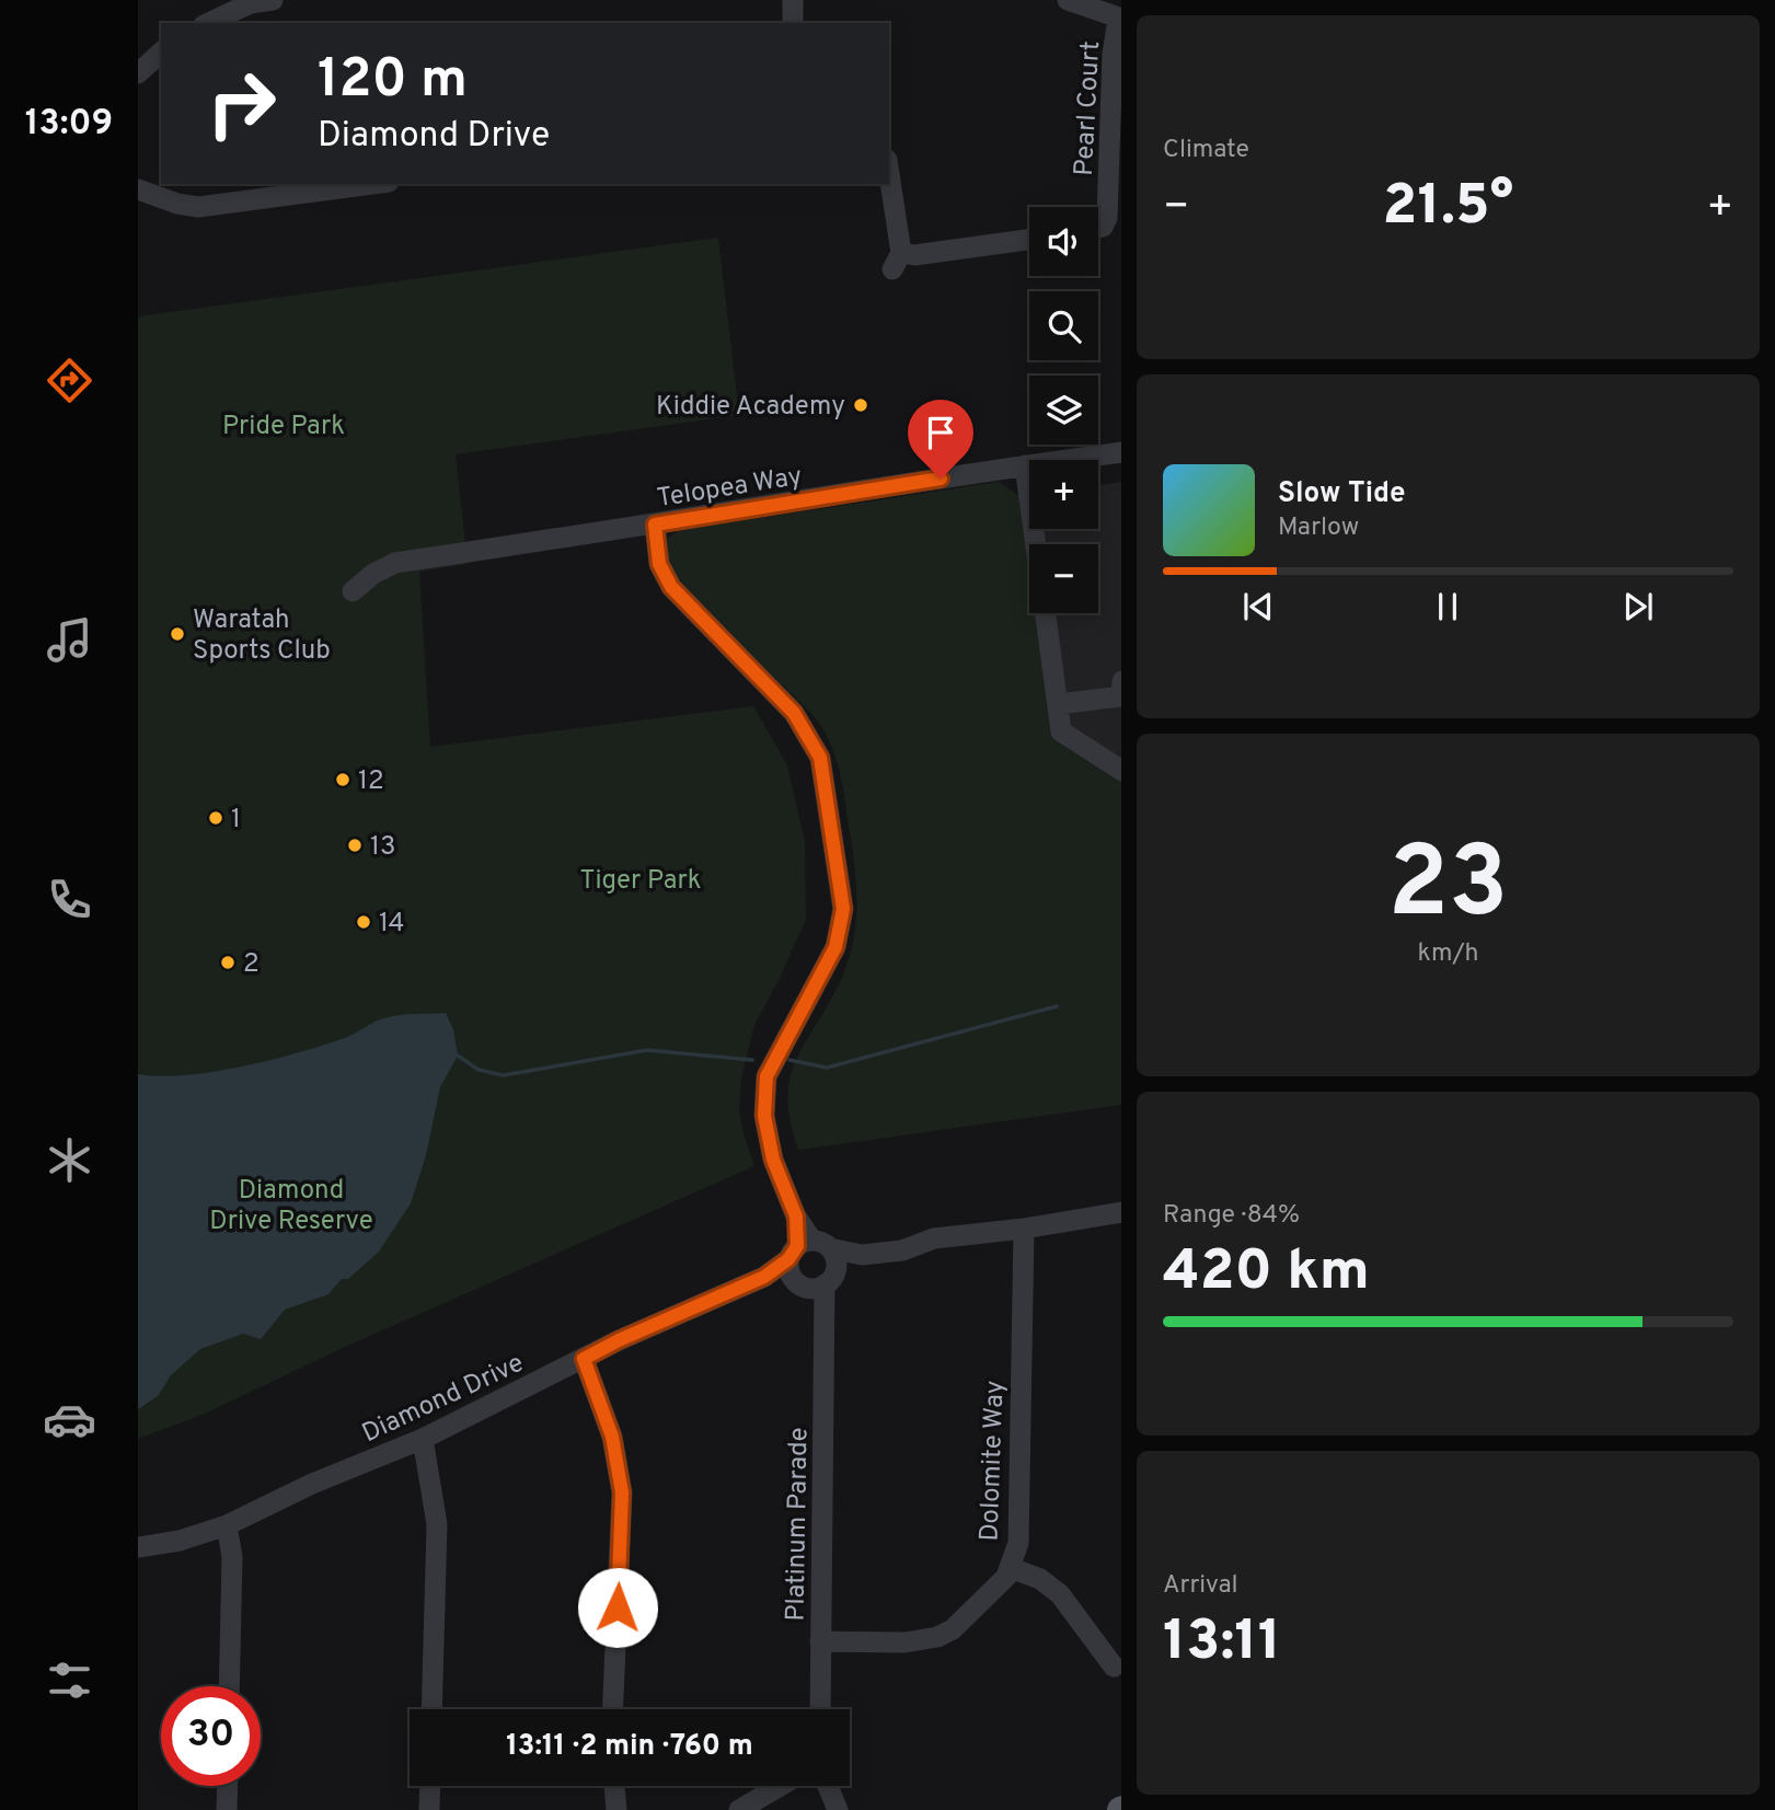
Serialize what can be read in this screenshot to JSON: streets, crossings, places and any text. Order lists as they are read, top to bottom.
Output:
{
  "streets": {
    "street": [
      "Pearl Court",
      "Telopea Way",
      "Diamond Drive",
      "Dolomite Way",
      "Platinum Parade"
    ]
  },
  "crossings": [
    ["Telopea Way", "Platinum Parade"],
    ["Diamond Drive", "Platinum Parade"],
    ["Dolomite Way", "Platinum Parade"]
  ],
  "parks": ["Pride Park", "Tiger Park", "Diamond Drive Reserve"],
  "places": [
    "Kiddie Academy",
    "Waratah Sports Club",
    "12",
    "1",
    "13",
    "14",
    "2"
  ],
  "page": {
    "tabs": "13:09",
    "tile": [
      "Climate",
      ["23", "km/h"],
      ["Range · 84%", "420 km"],
      ["Arrival", "13:11"]
    ],
    "turn": ["120 m", "Diamond Drive"],
    "heat": ["−", "21.5°", "+"],
    "map_buttons": ["+", "−"],
    "song": ["Slow Tide", "Marlow"],
    "limit": "30",
    "trip": "13:11 · 2 min · 760 m"
  }
}
